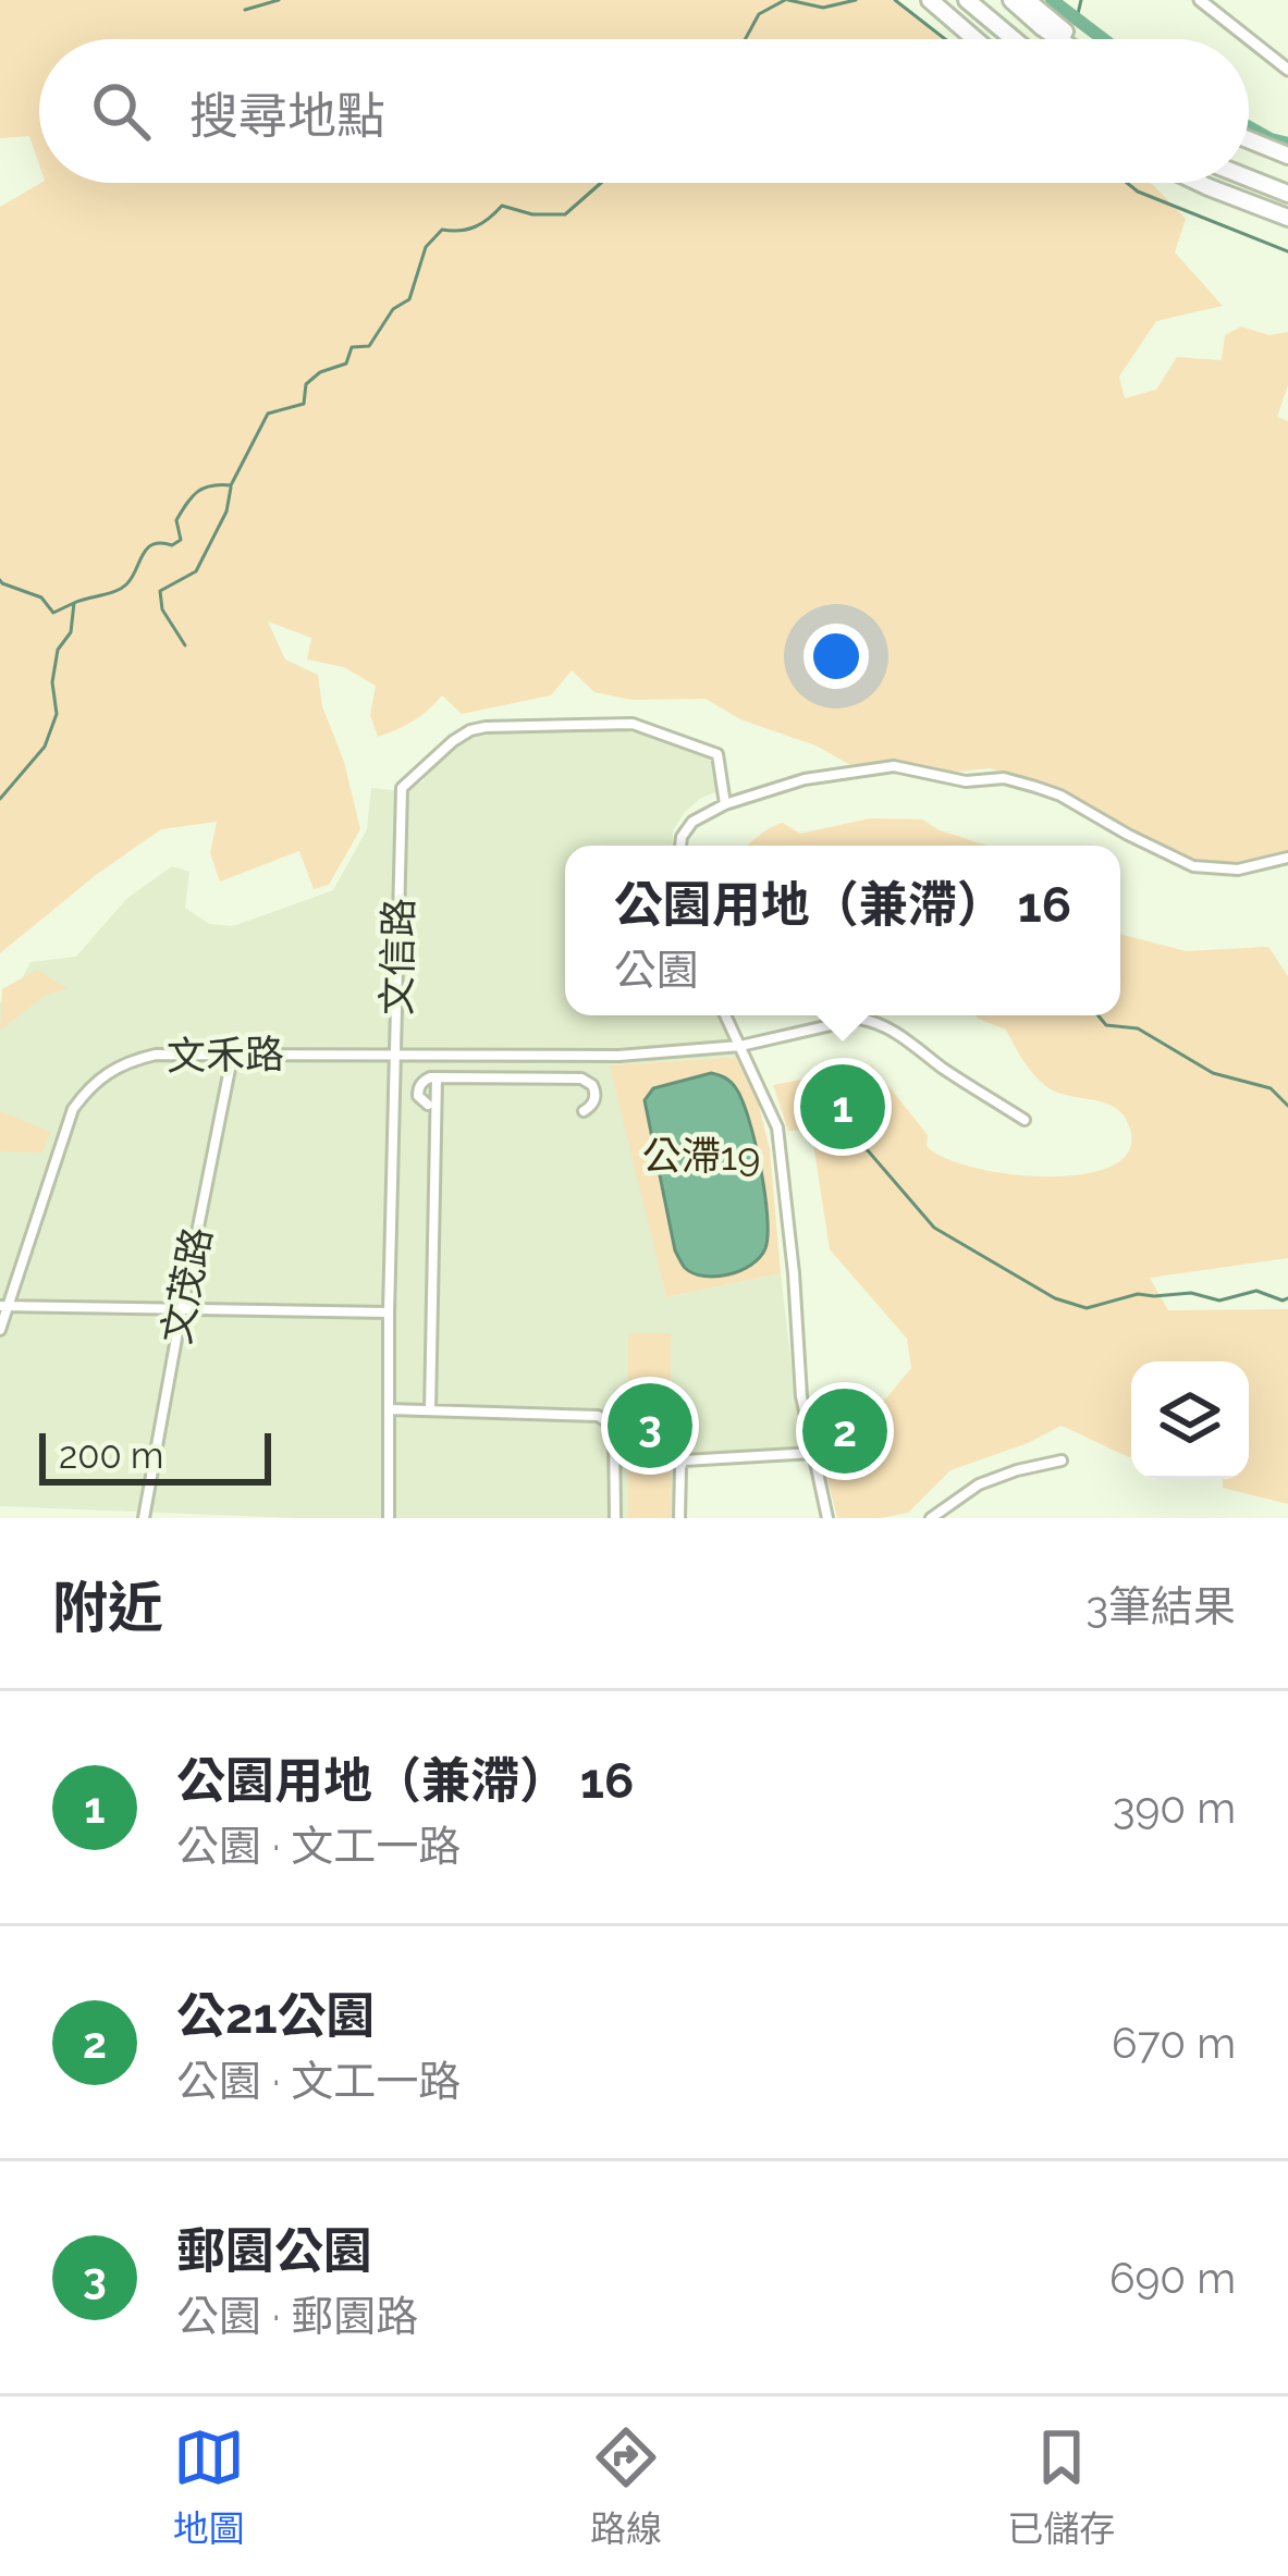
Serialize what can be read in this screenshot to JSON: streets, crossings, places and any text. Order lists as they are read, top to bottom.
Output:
{
  "streets": {
    "street": ["文信路", "文禾路", "文茂路"]
  },
  "crossings": [
    ["文信路", "文禾路"],
    ["文禾路", "文茂路"]
  ],
  "parks": ["公滯19"],
  "scale_bar": "200 m",
  "page": {
    "search": "搜尋地點",
    "popup": ["公園用地（兼滯） 16", "公園"],
    "pins": ["1", "3", "2"],
    "scale": "200 m",
    "heading": ["附近", "3筆結果"],
    "list": [
      {
        "mark": "1",
        "name": "公園用地（兼滯） 16",
        "note": "公園 · 文工一路",
        "value": "390 m"
      },
      {
        "mark": "2",
        "name": "公21公園",
        "note": "公園 · 文工一路",
        "value": "670 m"
      },
      {
        "mark": "3",
        "name": "郵園公園",
        "note": "公園 · 郵園路",
        "value": "690 m"
      }
    ],
    "nav": ["地圖", "路線", "已儲存"]
  }
}
